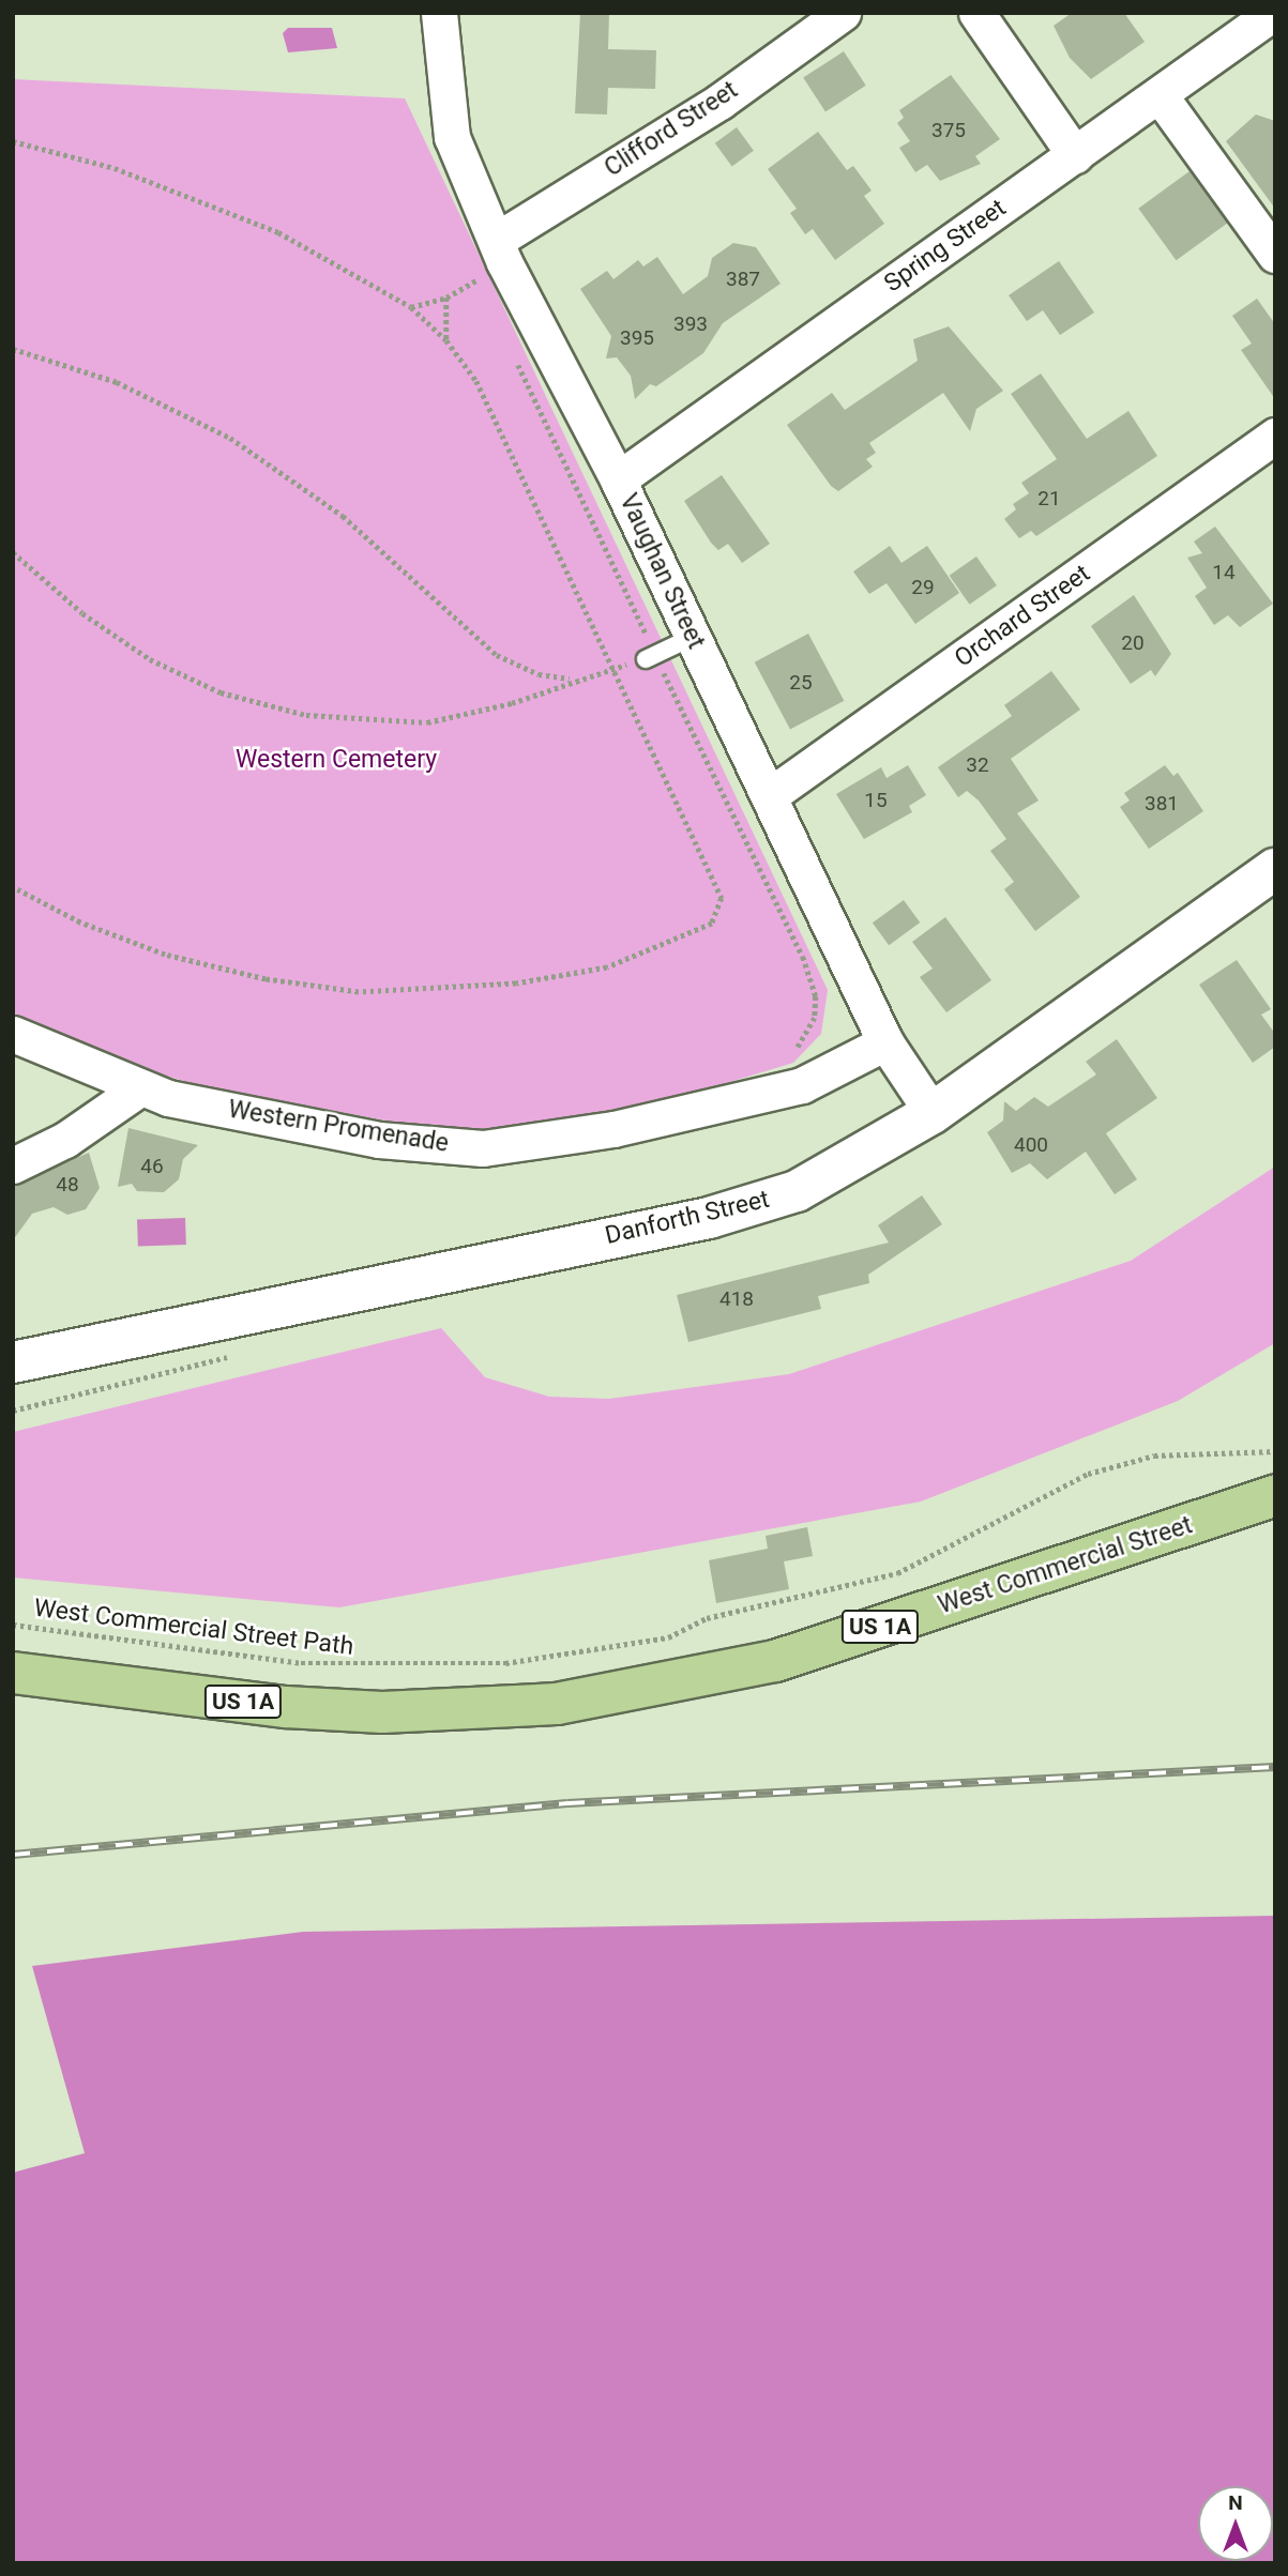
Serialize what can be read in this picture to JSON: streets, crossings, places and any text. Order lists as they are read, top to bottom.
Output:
{
  "streets": {
    "main road": ["West Commercial Street", "US 1A"],
    "street": [
      "Clifford Street",
      "Spring Street",
      "Vaughan Street",
      "Orchard Street",
      "Western Promenade",
      "Danforth Street"
    ],
    "path": ["West Commercial Street Path"]
  },
  "crossings": [
    ["Clifford Street", "Vaughan Street"],
    ["Spring Street", "Vaughan Street"],
    ["Vaughan Street", "Orchard Street"],
    ["Vaughan Street", "Western Promenade"],
    ["Vaughan Street", "Danforth Street"]
  ],
  "parks": ["Western Cemetery"],
  "house_numbers": [
    "375",
    "387",
    "393",
    "395",
    "21",
    "14",
    "29",
    "20",
    "25",
    "32",
    "15",
    "381",
    "400",
    "46",
    "48",
    "418"
  ],
  "north": "top"
}
